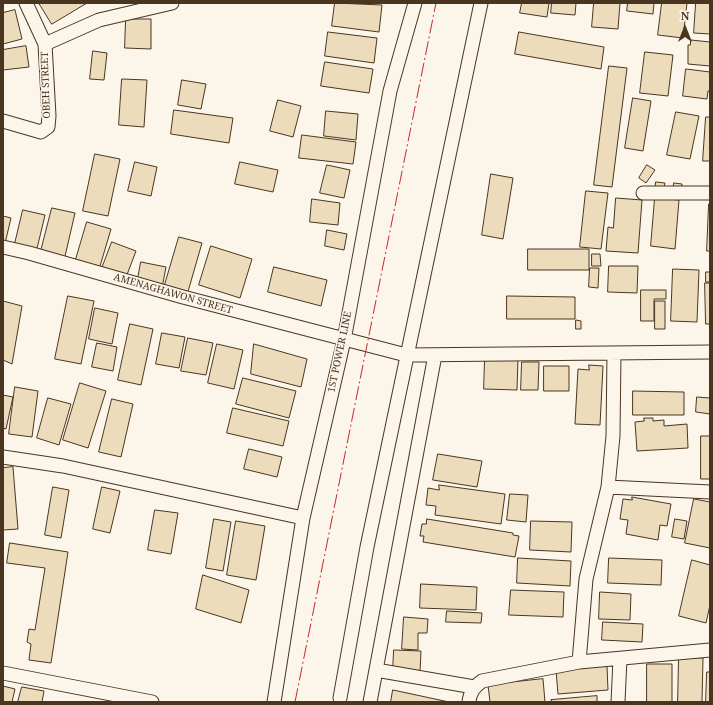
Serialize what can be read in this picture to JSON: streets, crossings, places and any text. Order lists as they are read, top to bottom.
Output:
{
  "streets": {
    "street": ["OBEH STREET", "AMENAGHAWON STREET", "1ST POWER LINE"]
  },
  "crossings": [
    ["AMENAGHAWON STREET", "1ST POWER LINE"]
  ],
  "north": "top"
}
